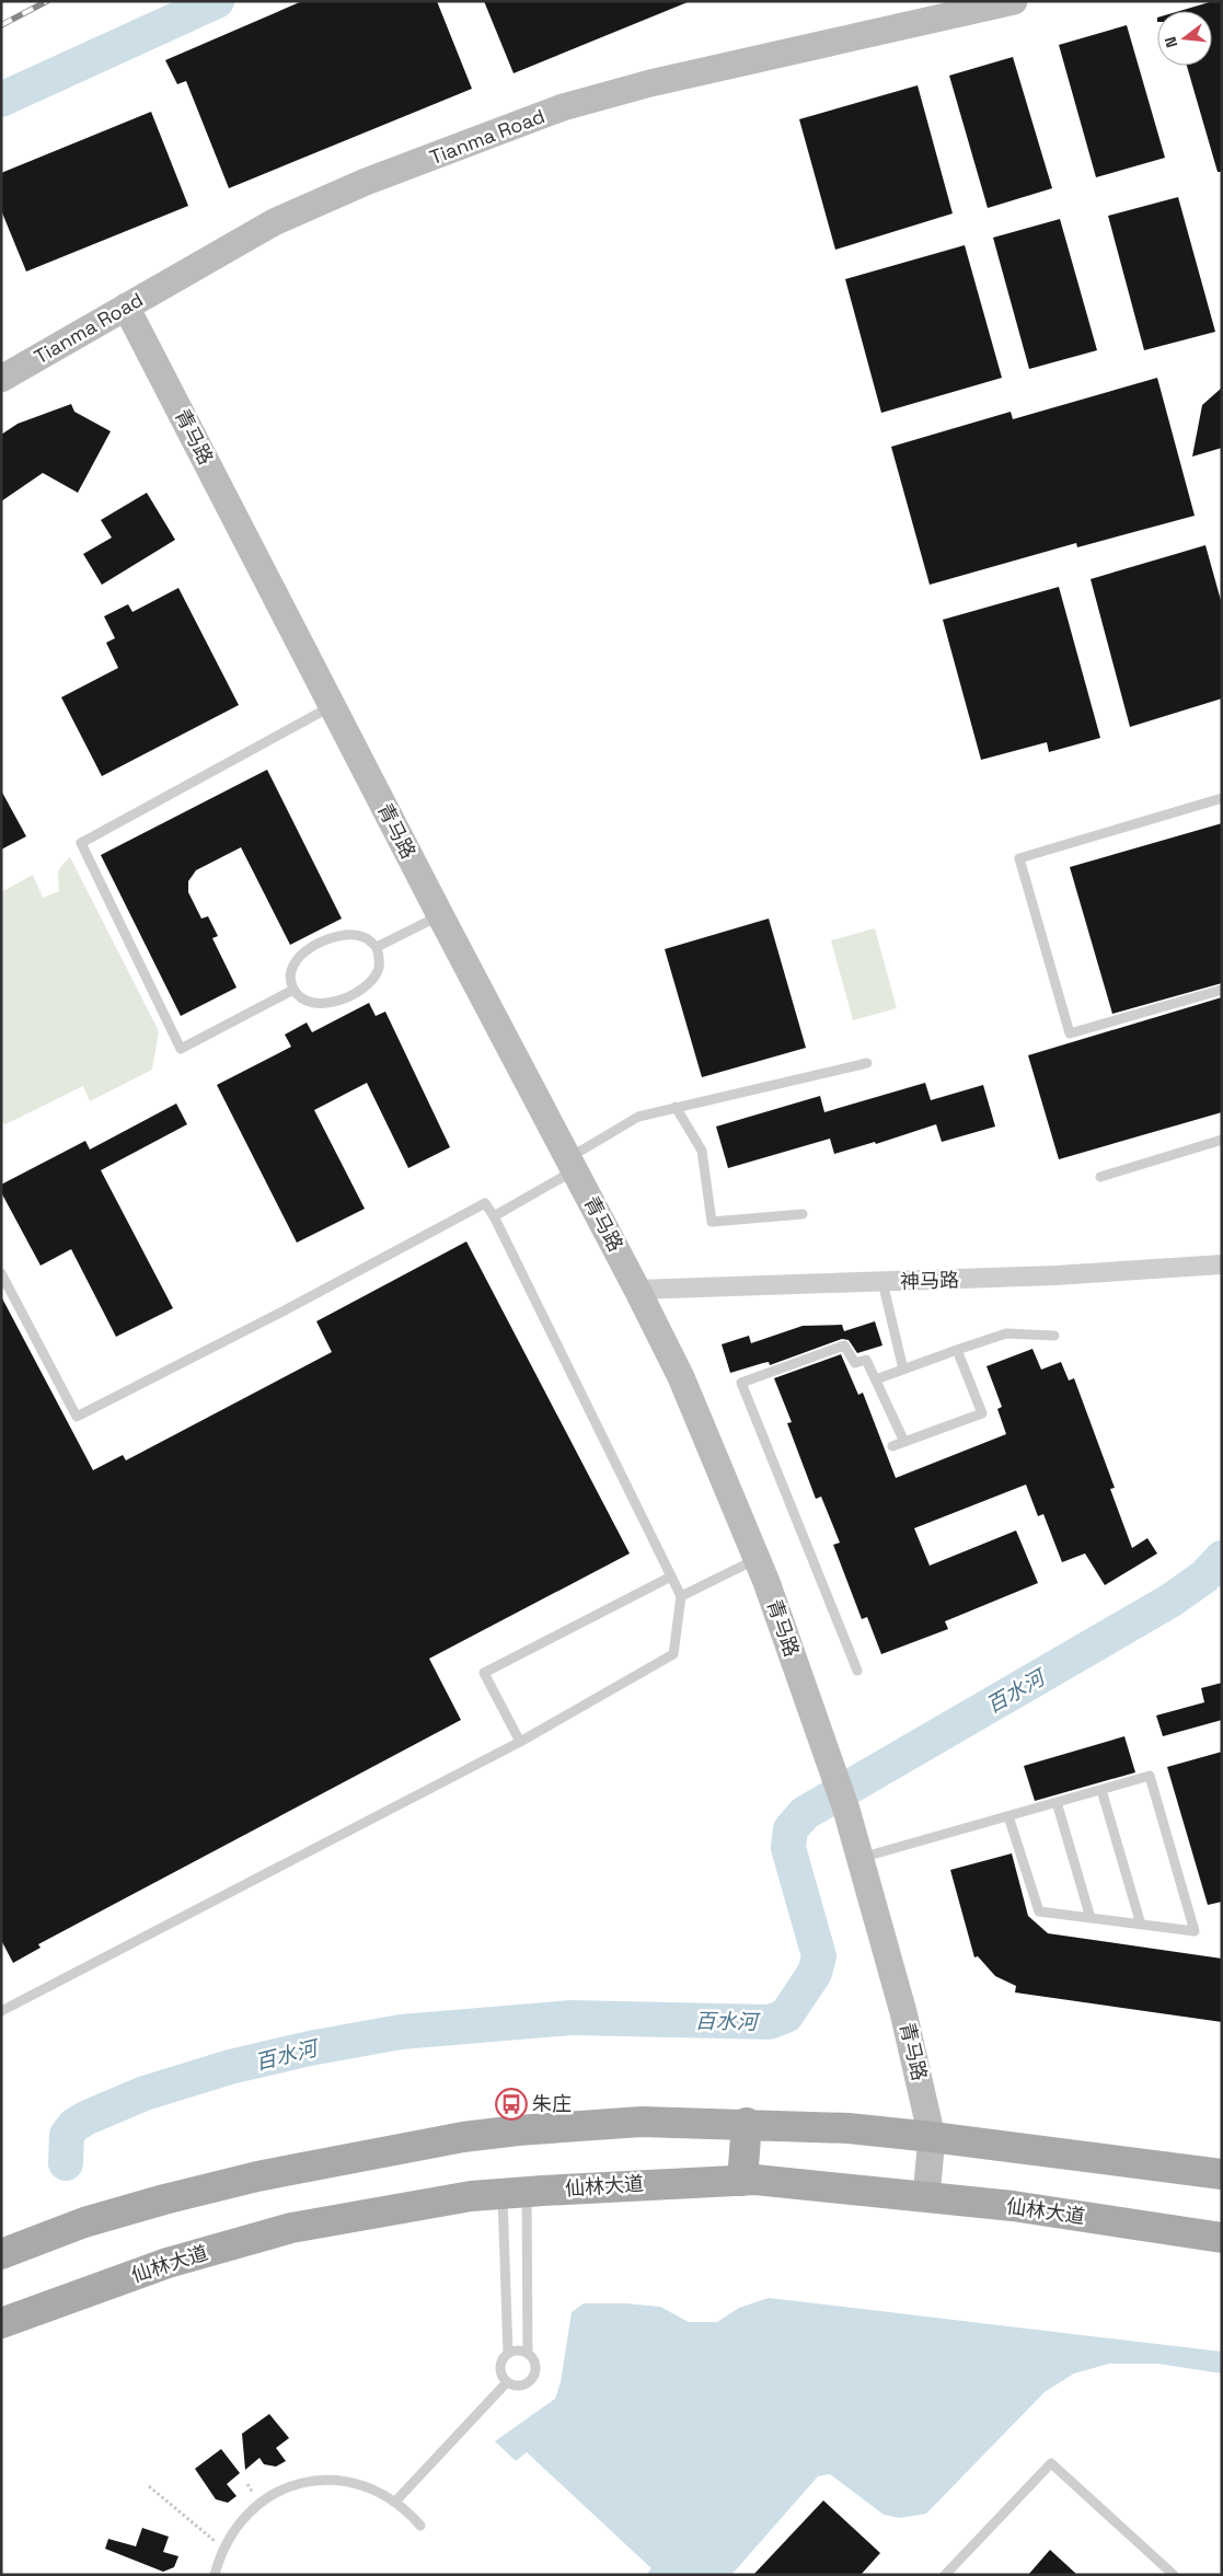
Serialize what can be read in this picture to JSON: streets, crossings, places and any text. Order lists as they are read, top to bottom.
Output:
{
  "streets": {
    "main road": ["仙林大道"],
    "street": ["Tianma Road", "青马路", "神马路"]
  },
  "crossings": [
    ["Tianma Road", "青马路"],
    ["青马路", "神马路"],
    ["青马路", "仙林大道"]
  ],
  "water": ["百水河"],
  "places": {
    "bus stop": ["朱庄"]
  },
  "north": "left"
}
